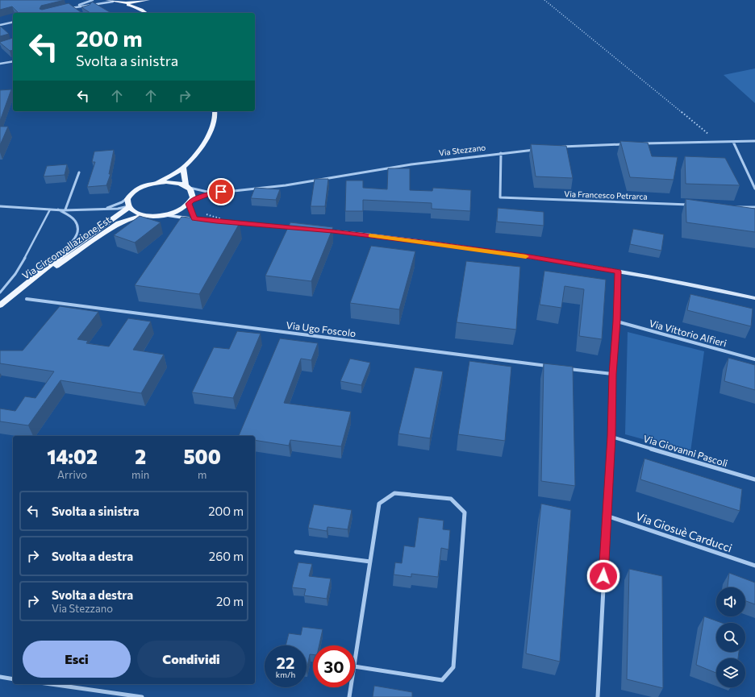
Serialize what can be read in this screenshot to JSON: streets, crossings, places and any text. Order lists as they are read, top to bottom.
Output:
{
  "streets": {
    "main road": ["Via Circonvallazione Est"],
    "street": [
      "Via Stezzano",
      "Via Francesco Petrarca",
      "Via Ugo Foscolo",
      "Via Vittorio Alfieri",
      "Via Giovanni Pascoli",
      "Via Giosuè Carducci"
    ]
  },
  "crossings": [
    ["Via Stezzano", "Via Francesco Petrarca"]
  ],
  "page": {
    "turn": ["200 m", "Svolta a sinistra"],
    "eta": [
      "14:02",
      "Arrivo",
      "2",
      "min",
      "500",
      "m"
    ],
    "list": [
      {
        "name": "Svolta a sinistra",
        "value": "200 m"
      },
      {
        "name": "Svolta a destra",
        "value": "260 m"
      },
      {
        "name": "Svolta a destra",
        "note": "Via Stezzano",
        "value": "20 m"
      }
    ],
    "buttons": ["Esci", "Condividi"],
    "speed": "22 km/h",
    "limit": "30"
  }
}
